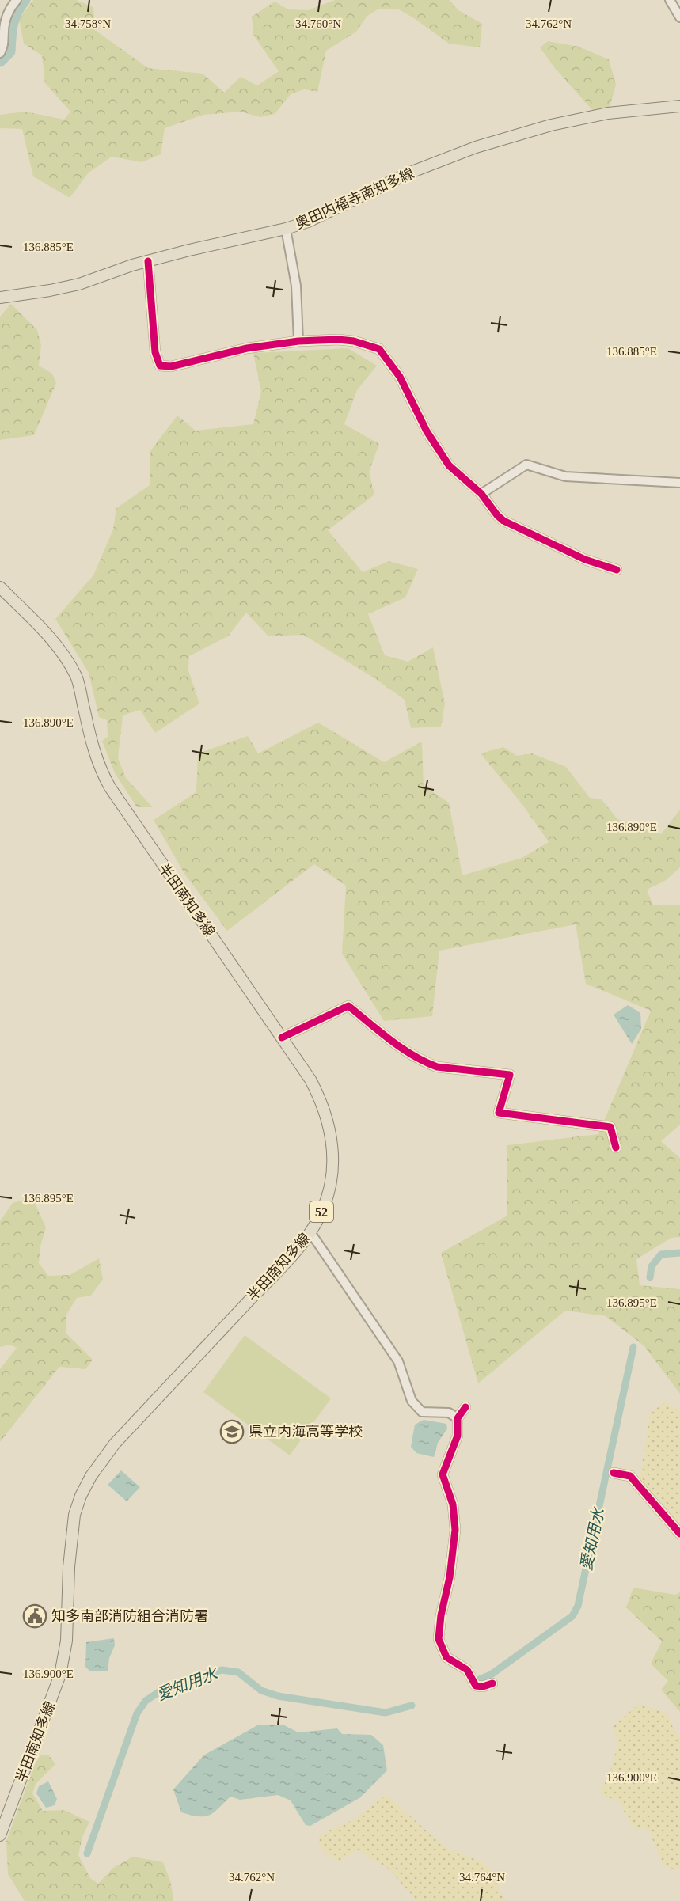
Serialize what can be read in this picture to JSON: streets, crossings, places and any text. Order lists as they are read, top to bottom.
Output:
{
  "streets": {
    "main road": ["奥田内福寺南知多線", "半田南知多線", "52"]
  },
  "water": ["愛知用水"],
  "places": {
    "school or university": ["県立内海高等学校"],
    "public building": ["知多南部消防組合消防署"]
  },
  "coordinates": [
    "34.758°N",
    "34.760°N",
    "34.762°N",
    "136.885°E",
    "136.890°E",
    "136.895°E",
    "136.900°E",
    "34.764°N"
  ]
}
